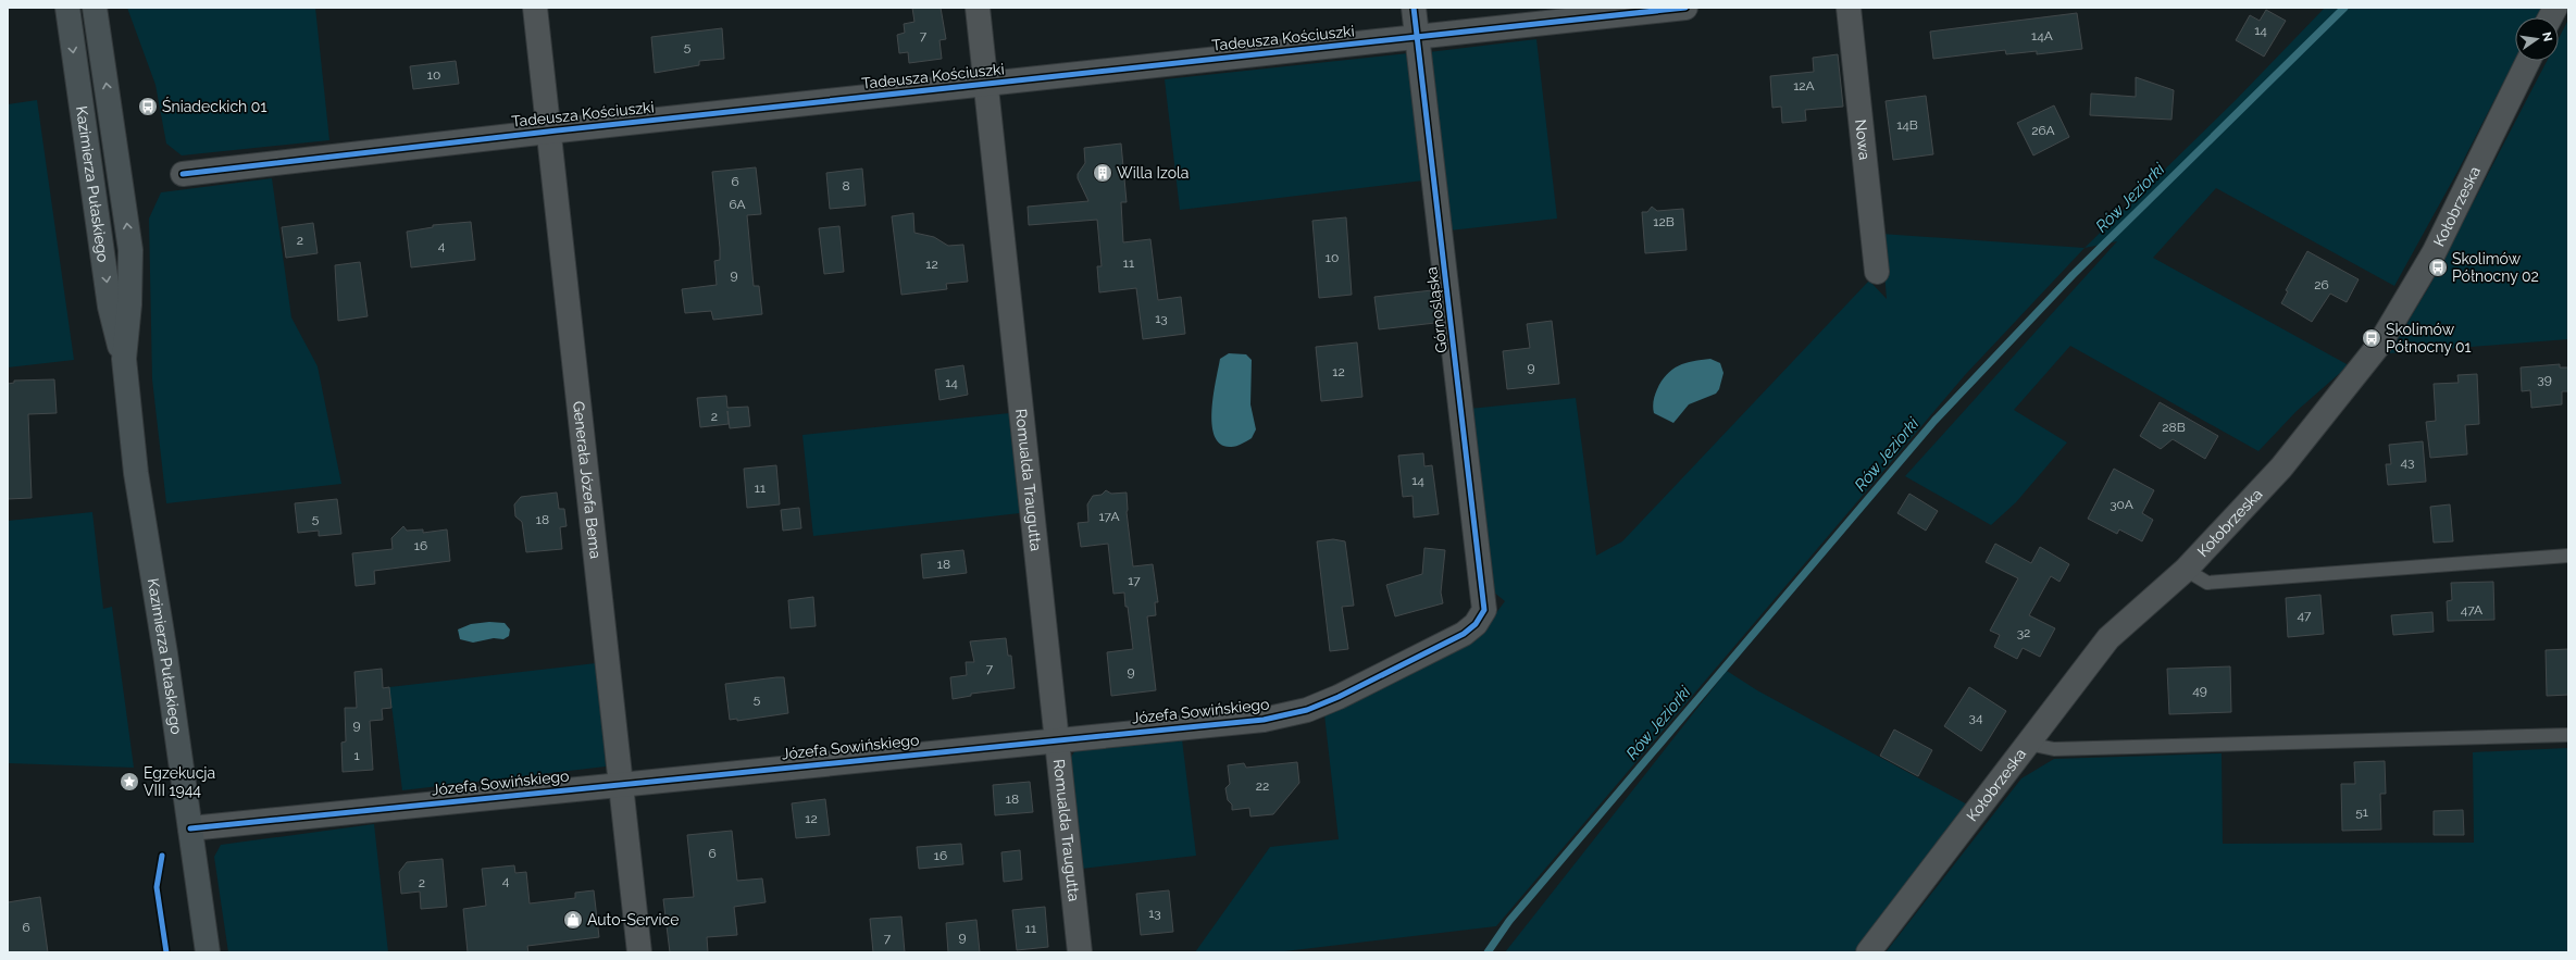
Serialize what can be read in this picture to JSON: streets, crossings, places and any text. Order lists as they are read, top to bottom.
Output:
{
  "streets": {
    "main road": ["Kazimierza Pułaskiego"],
    "street": [
      "Tadeusza Kościuszki",
      "Nowa",
      "Kołobrzeska",
      "Górnośląska",
      "Generała Józefa Bema",
      "Romualda Traugutta",
      "Józefa Sowińskiego"
    ]
  },
  "crossings": [
    ["Tadeusza Kościuszki", "Górnośląska"],
    ["Tadeusza Kościuszki", "Generała Józefa Bema"],
    ["Tadeusza Kościuszki", "Romualda Traugutta"],
    ["Kazimierza Pułaskiego", "Józefa Sowińskiego"],
    ["Górnośląska", "Józefa Sowińskiego"],
    ["Generała Józefa Bema", "Józefa Sowińskiego"],
    ["Romualda Traugutta", "Józefa Sowińskiego"]
  ],
  "water": ["Rów Jeziorki"],
  "places": {
    "bus stop": ["Śniadeckich 01", "Skolimów Północny 02", "Skolimów Północny 01"],
    "building": ["Willa Izola"],
    "place": ["Egzekucja VIII 1944"],
    "shop": ["Auto-Service"]
  },
  "house_numbers": [
    "14",
    "7",
    "14A",
    "5",
    "10",
    "12A",
    "14B",
    "26A",
    "6",
    "8",
    "6A",
    "12B",
    "2",
    "4",
    "10",
    "11",
    "12",
    "9",
    "26",
    "13",
    "9",
    "12",
    "39",
    "14",
    "2",
    "28B",
    "43",
    "14",
    "11",
    "30A",
    "17A",
    "5",
    "18",
    "16",
    "18",
    "17",
    "47A",
    "47",
    "32",
    "7",
    "9",
    "49",
    "5",
    "34",
    "9",
    "1",
    "22",
    "18",
    "51",
    "12",
    "6",
    "16",
    "4",
    "2",
    "13",
    "6",
    "11",
    "9",
    "7"
  ],
  "north": "right"
}
